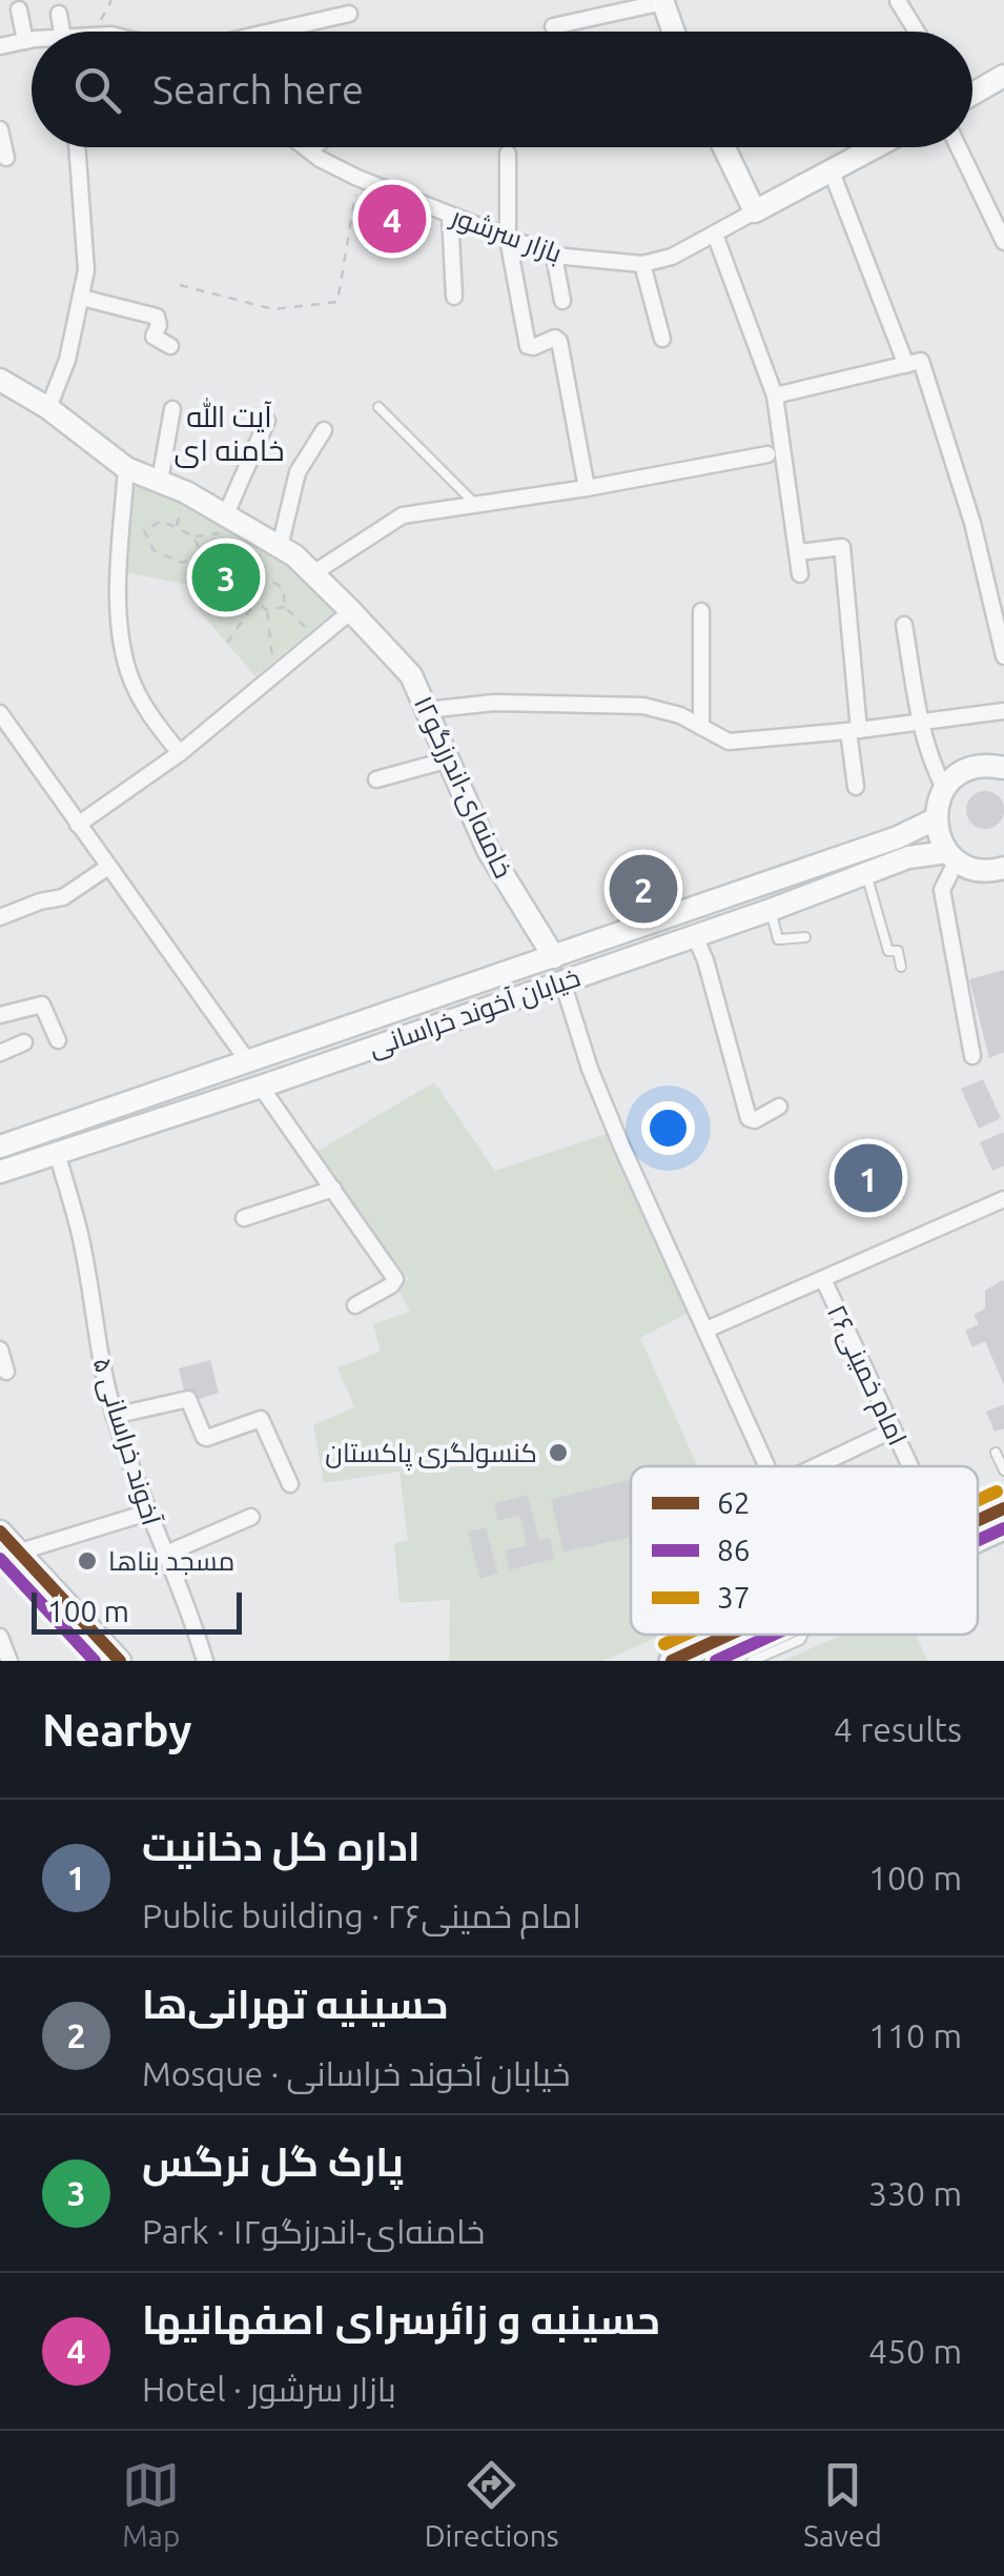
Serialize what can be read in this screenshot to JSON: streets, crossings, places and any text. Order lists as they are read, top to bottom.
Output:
{
  "streets": {
    "main road": ["بازار سرشور", "خامنه‌ای-اندرزگو۱۲", "خیابان آخوند خراسانی"],
    "street": ["امام خمینی۲۶", "آخوند خراسانی ۵"]
  },
  "crossings": [
    ["خامنه‌ای-اندرزگو۱۲", "خیابان آخوند خراسانی"],
    ["خیابان آخوند خراسانی", "آخوند خراسانی ۵"]
  ],
  "districts": ["آیت الله خامنه ای"],
  "places": ["کنسولگری پاکستان", "مسجد بناها"],
  "lines": ["transit line 37", "transit line 62", "transit line 86"],
  "legend": ["62", "86", "37"],
  "scale_bar": "100 m",
  "page": {
    "search": "Search here",
    "pins": [
      "4",
      "3",
      "2",
      "1"
    ],
    "scale": "100 m",
    "heading": ["Nearby", "4 results"],
    "list": [
      {
        "mark": "1",
        "name": "اداره کل دخانیت",
        "note": "Public building · امام خمینی۲۶",
        "value": "100 m"
      },
      {
        "mark": "2",
        "name": "حسینیه تهرانی‌ها",
        "note": "Mosque · خیابان آخوند خراسانی",
        "value": "110 m"
      },
      {
        "mark": "3",
        "name": "پارک گل نرگس",
        "note": "Park · خامنه‌ای-اندرزگو۱۲",
        "value": "330 m"
      },
      {
        "mark": "4",
        "name": "حسینبه و زائرسرای اصفهانیها",
        "note": "Hotel · بازار سرشور",
        "value": "450 m"
      }
    ],
    "nav": ["Map", "Directions", "Saved"]
  }
}
